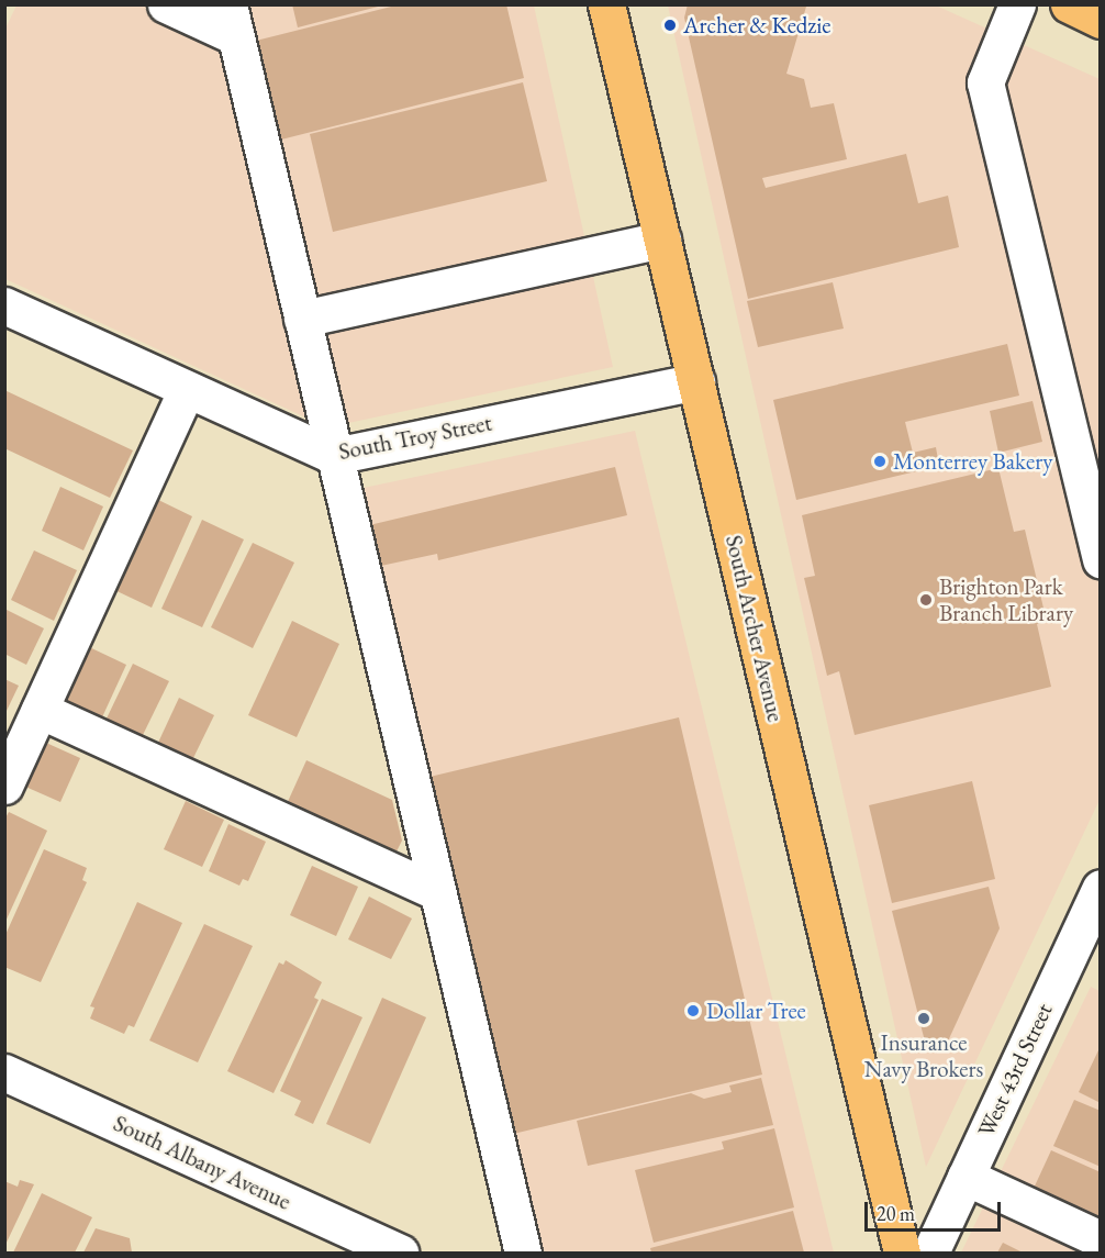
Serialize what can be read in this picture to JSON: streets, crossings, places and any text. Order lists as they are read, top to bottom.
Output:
{
  "streets": {
    "main road": ["South Archer Avenue"],
    "street": ["South Troy Street", "West 43rd Street", "South Albany Avenue"]
  },
  "crossings": [
    ["South Troy Street", "South Archer Avenue"]
  ],
  "places": [
    "Archer & Kedzie",
    "Monterrey Bakery",
    "Brighton Park Branch Library",
    "Dollar Tree",
    "Insurance Navy Brokers"
  ],
  "scale_bar": "20 m"
}
